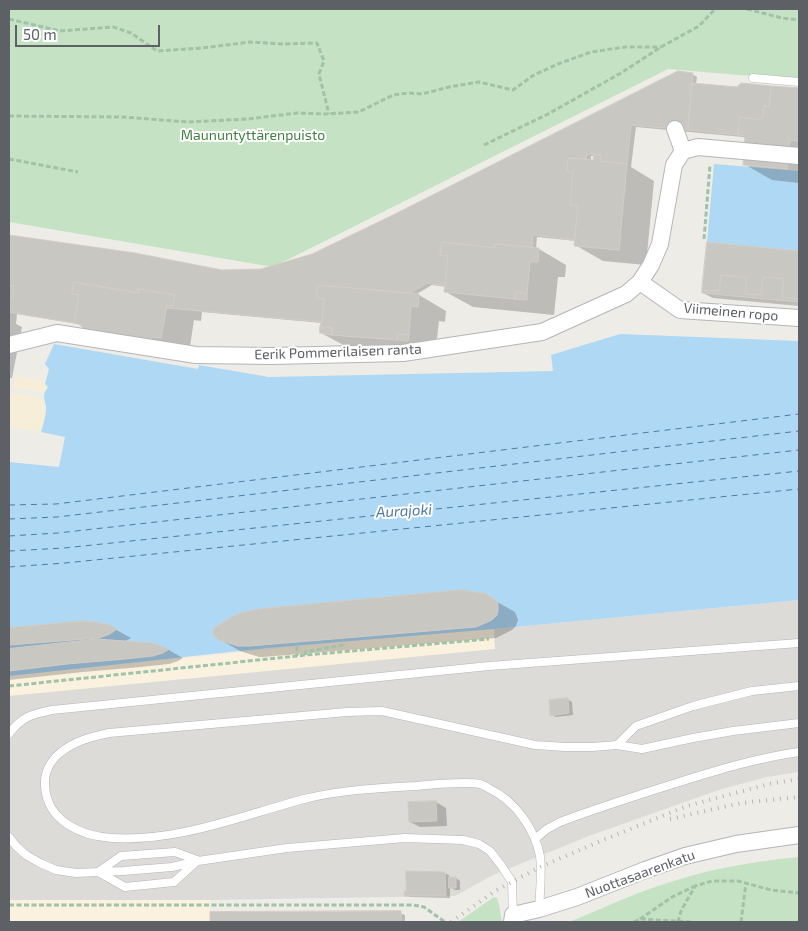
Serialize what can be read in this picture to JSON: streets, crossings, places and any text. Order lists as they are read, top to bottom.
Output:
{
  "streets": {
    "street": ["Viimeinen ropo", "Eerik Pommerilaisen ranta", "Nuottasaarenkatu"]
  },
  "crossings": [
    ["Viimeinen ropo", "Eerik Pommerilaisen ranta"]
  ],
  "water": ["Aurajoki"],
  "parks": ["Maununtyttärenpuisto"],
  "scale_bar": "50 m"
}
